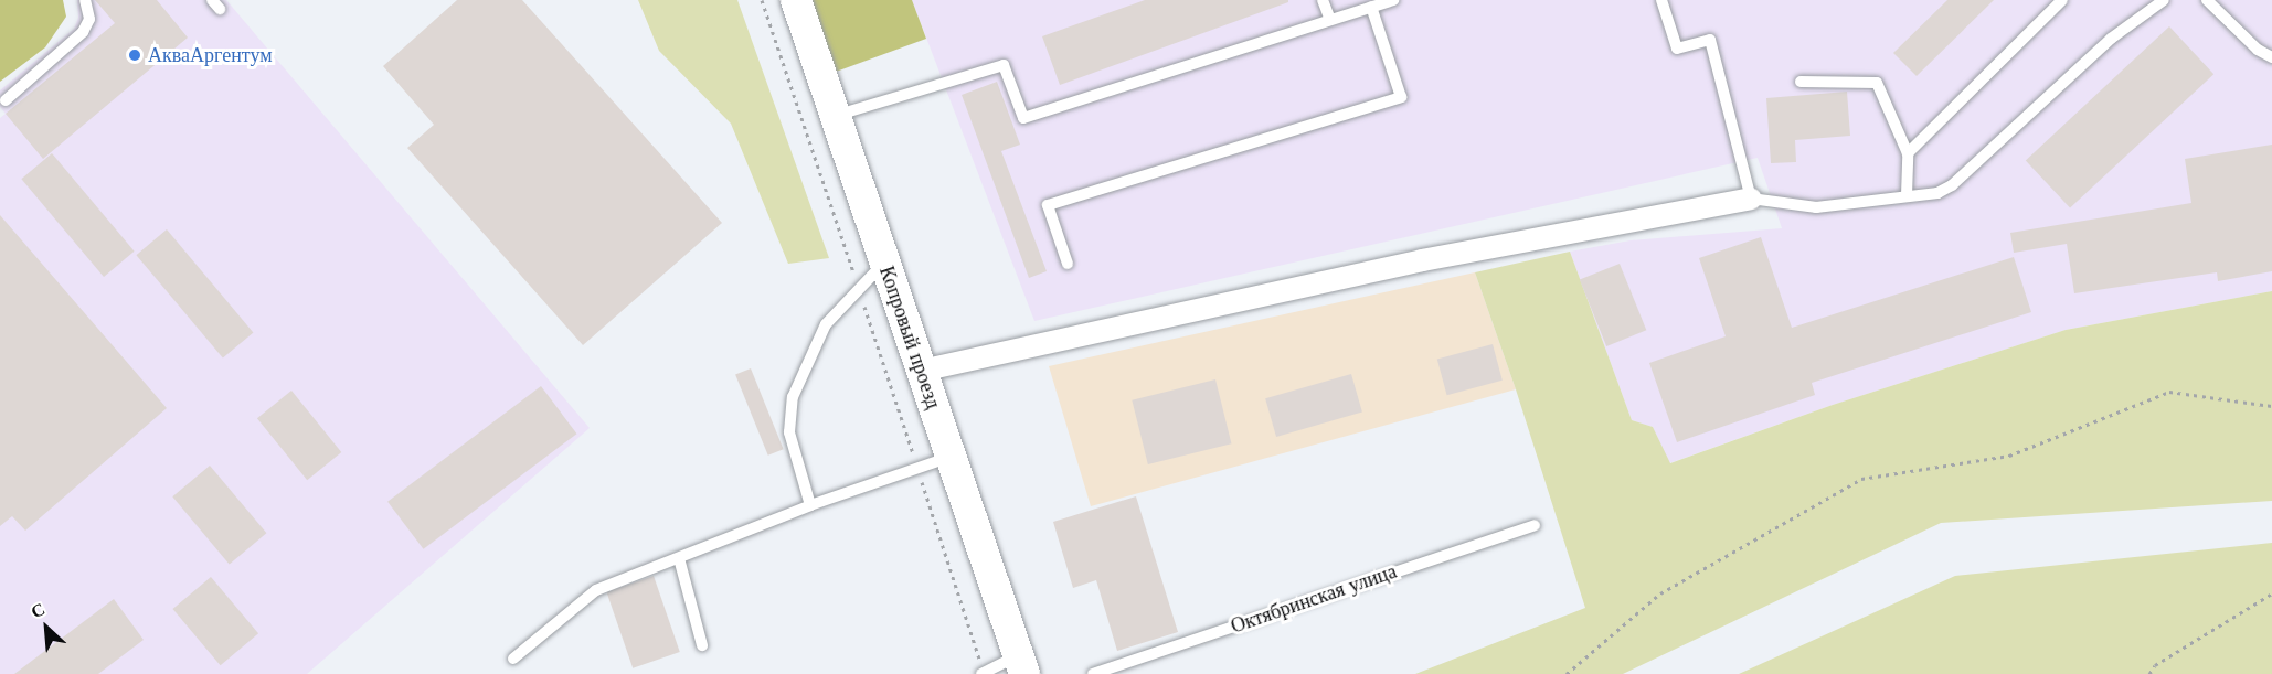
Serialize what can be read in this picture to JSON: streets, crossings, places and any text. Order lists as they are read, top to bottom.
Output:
{
  "streets": {
    "main road": ["Копровый проезд"],
    "lane": ["Октябринская улица"]
  },
  "places": ["АкваАргентум"],
  "north": "top left"
}
